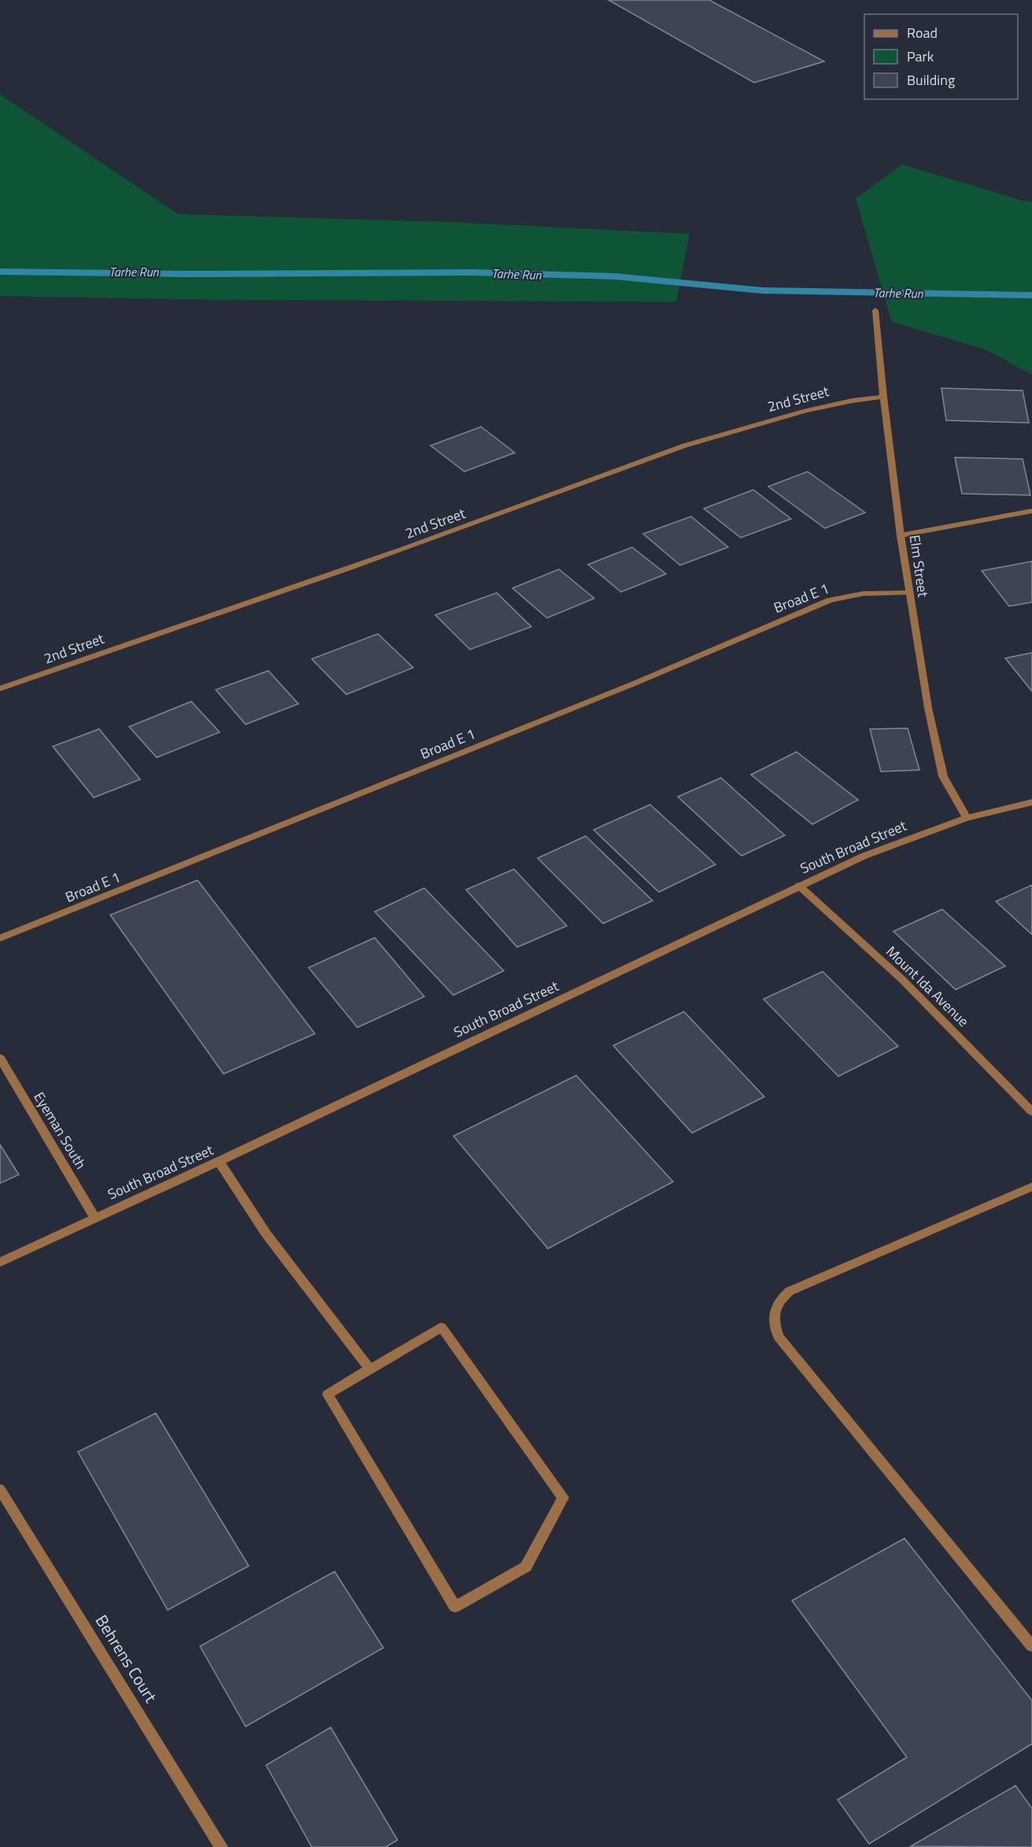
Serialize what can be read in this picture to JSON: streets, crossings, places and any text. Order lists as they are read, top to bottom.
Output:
{
  "streets": {
    "street": [
      "2nd Street",
      "Elm Street",
      "Broad E 1",
      "South Broad Street",
      "Mount Ida Avenue",
      "Eyeman South",
      "Behrens Court"
    ]
  },
  "crossings": [
    ["2nd Street", "Elm Street"],
    ["Elm Street", "Broad E 1"],
    ["Elm Street", "South Broad Street"],
    ["South Broad Street", "Mount Ida Avenue"],
    ["South Broad Street", "Eyeman South"]
  ],
  "water": ["Tarhe Run"],
  "legend": ["Road", "Park", "Building"]
}
